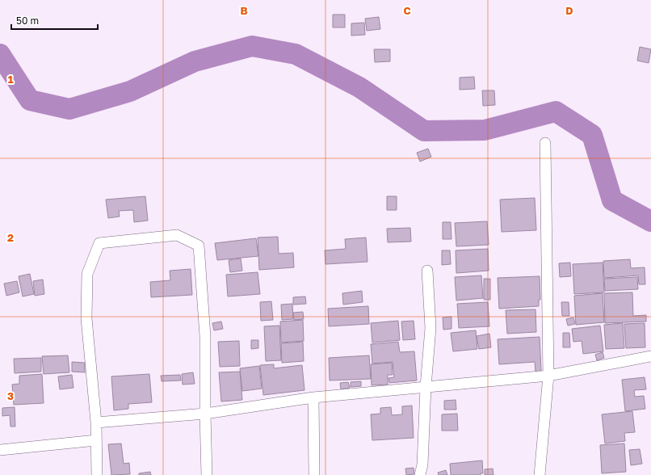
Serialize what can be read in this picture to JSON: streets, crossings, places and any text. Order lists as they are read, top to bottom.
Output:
{
  "scale_bar": "50 m",
  "grid": {
    "columns": ["B", "C", "D"],
    "rows": ["1", "2", "3"]
  }
}
